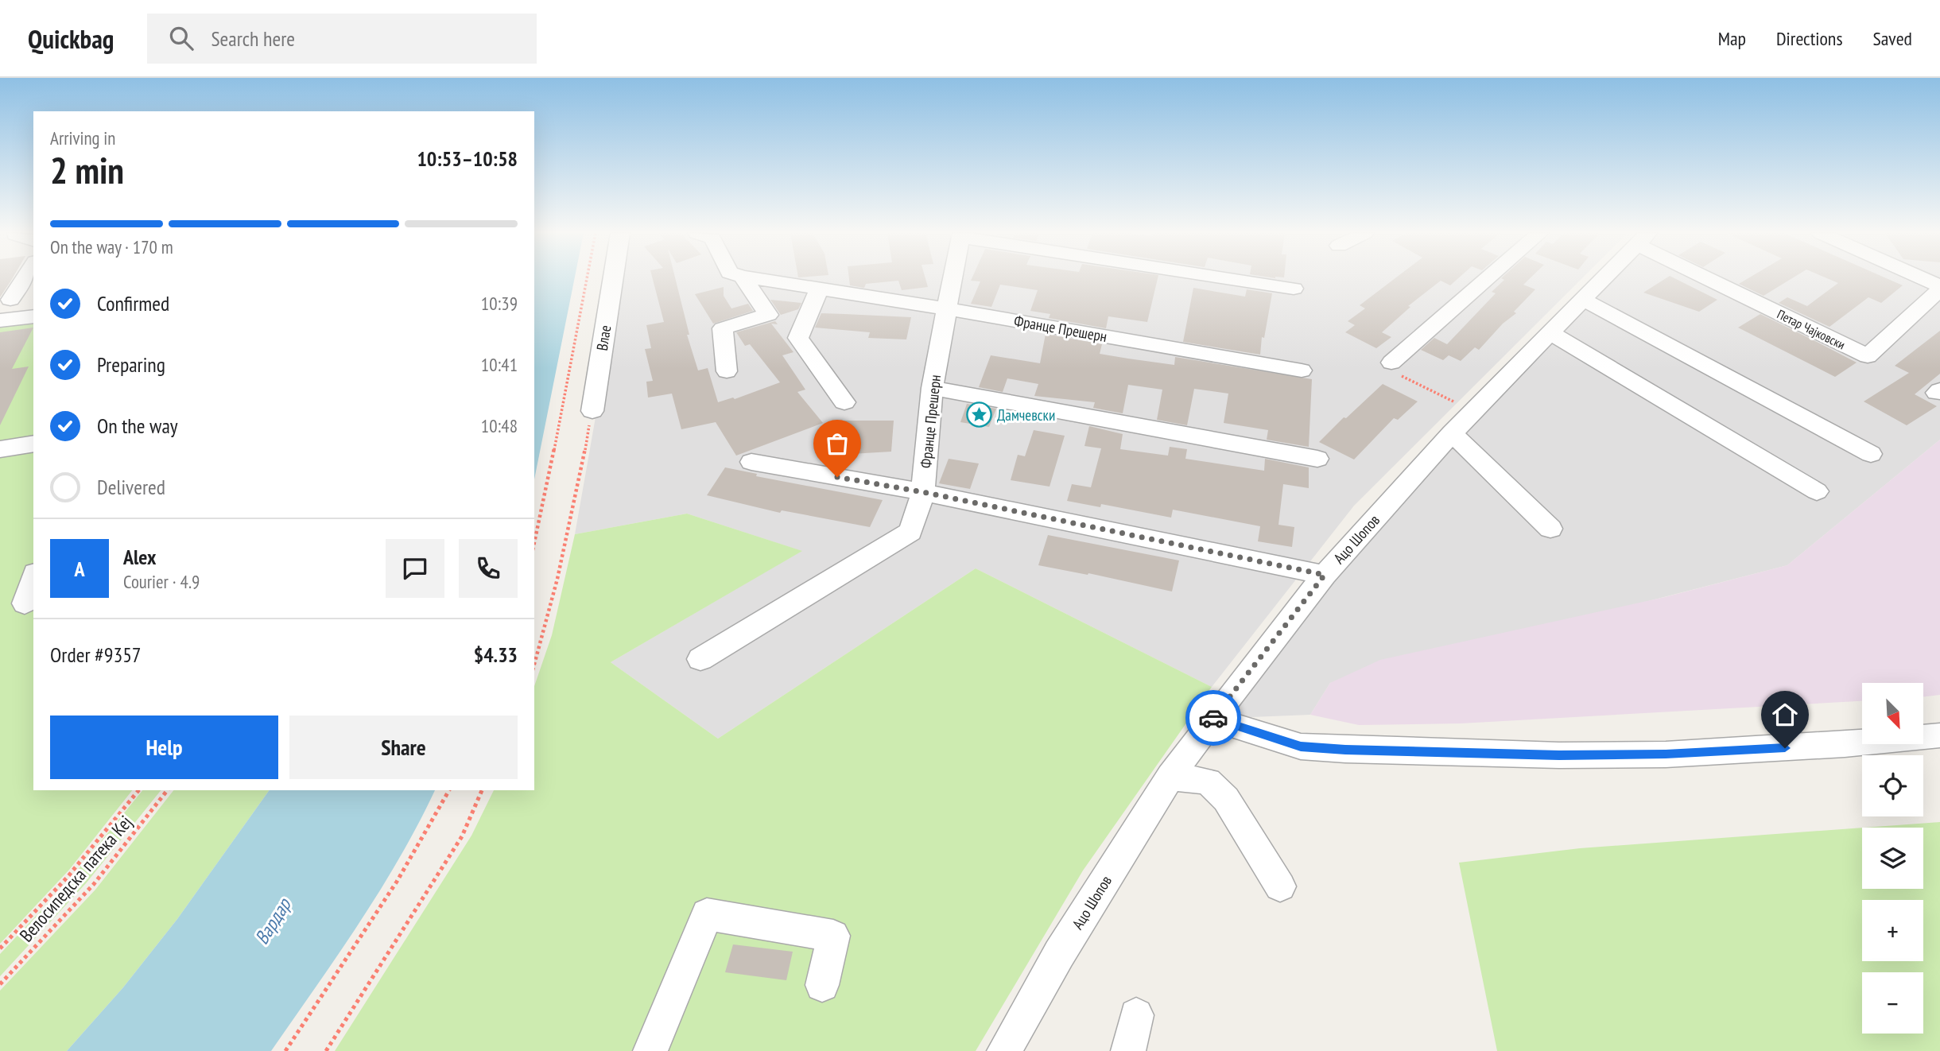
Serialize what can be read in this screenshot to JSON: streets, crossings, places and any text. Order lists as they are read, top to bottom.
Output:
{
  "streets": {
    "street": [
      "Франце Прешерн",
      "Петар Чајковски",
      "Влае",
      "Францe Прешерн",
      "Ацо Шопов"
    ],
    "path": ["Велосипедска патека Кеј"]
  },
  "crossings": [
    ["Франце Прешерн", "Францe Прешерн"]
  ],
  "water": ["Вардар"],
  "places": {
    "place": ["Дамчевски"]
  },
  "north": "bottom right",
  "page": {
    "header": "Quickbag",
    "search": "Search here",
    "nav": ["Map", "Directions", "Saved"],
    "heading": ["2 min", "Arriving in", "10:53–10:58"],
    "panel": [
      "Alex",
      "Courier · 4.9",
      "Order #9357",
      "$4.33"
    ],
    "bar": "On the way · 170 m",
    "list": [
      ["Confirmed", "10:39"],
      ["Preparing", "10:41"],
      ["On the way", "10:48"],
      "Delivered"
    ],
    "round": "A",
    "map_buttons": ["+", "−"],
    "buttons": ["Help", "Share"]
  }
}
